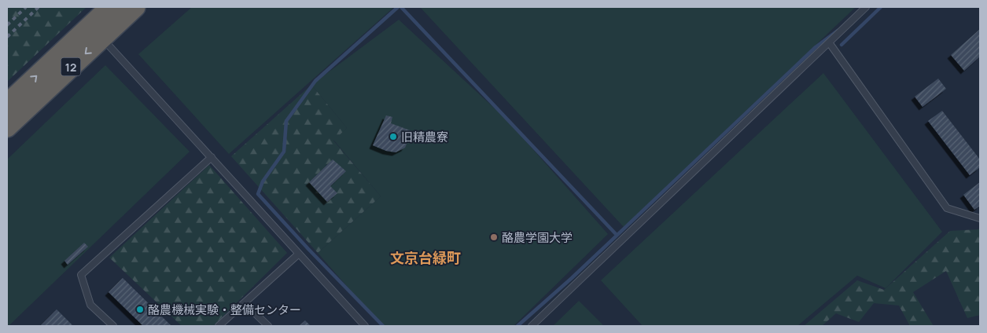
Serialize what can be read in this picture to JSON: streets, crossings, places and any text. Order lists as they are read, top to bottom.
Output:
{
  "streets": {
    "highway": ["12"]
  },
  "districts": ["文京台緑町"],
  "places": ["旧精農寮", "酪農学園大学", "酪農機械実験・整備センター"]
}
